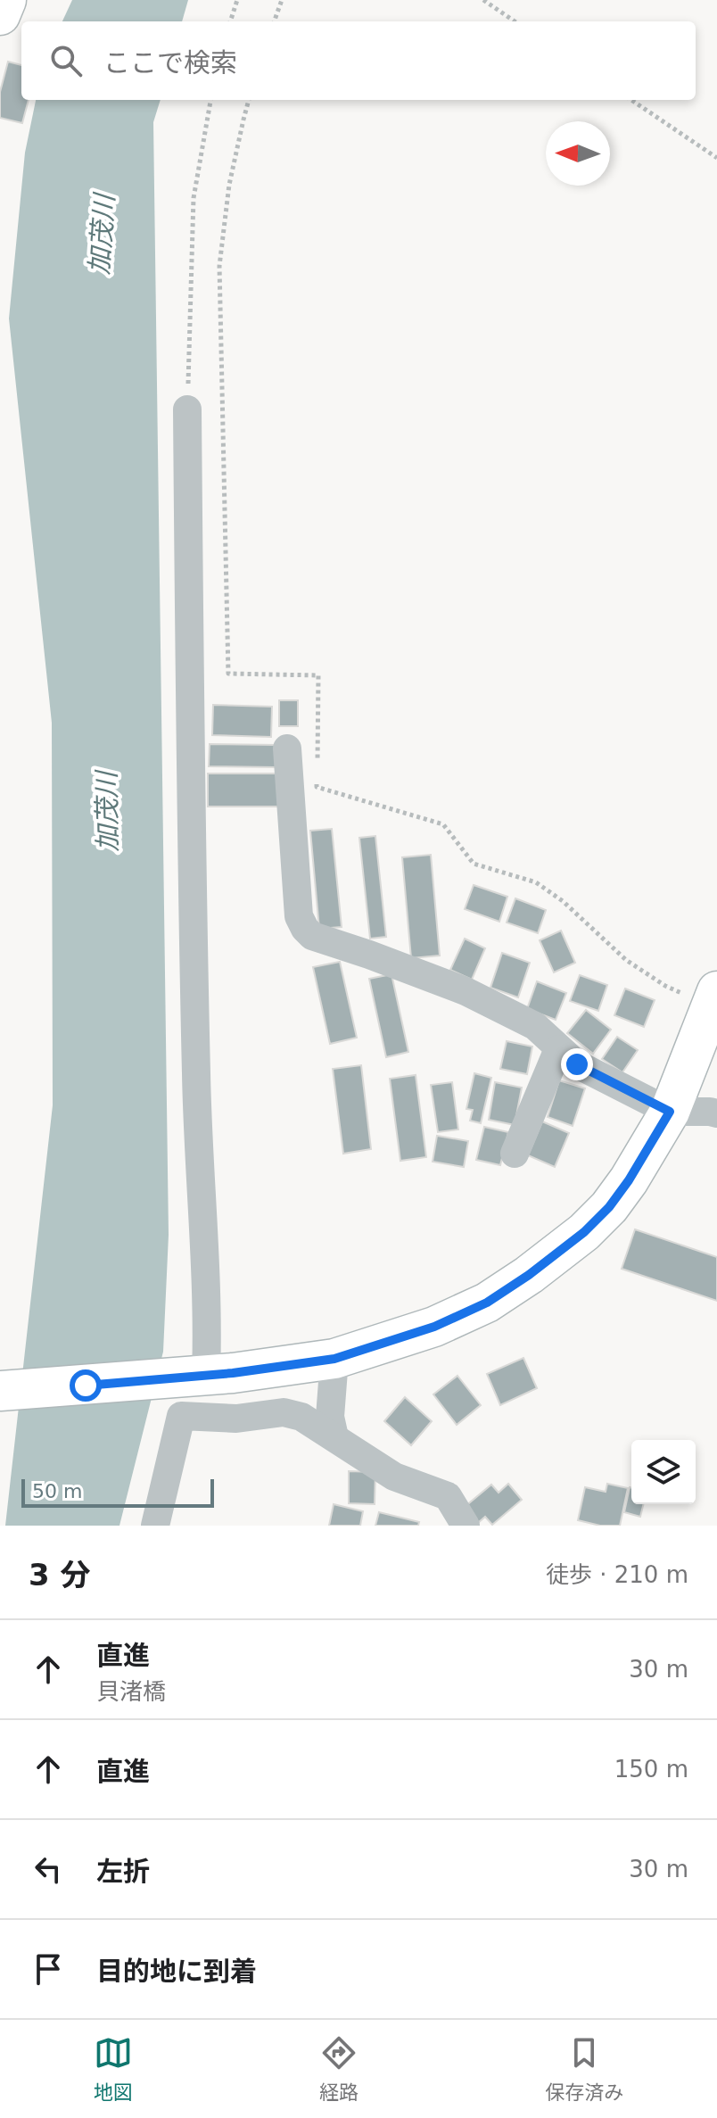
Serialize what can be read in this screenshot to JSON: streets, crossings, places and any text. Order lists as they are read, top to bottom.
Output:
{
  "water": ["加茂川"],
  "scale_bar": "50 m",
  "north": "left",
  "page": {
    "search": "ここで検索",
    "scale": "50 m",
    "heading": ["3 分", "徒歩 · 210 m"],
    "list": [
      ["直進", "貝渚橋", "30 m"],
      ["直進", "150 m"],
      ["左折", "30 m"],
      "目的地に到着"
    ],
    "nav": ["地図", "経路", "保存済み"]
  }
}
